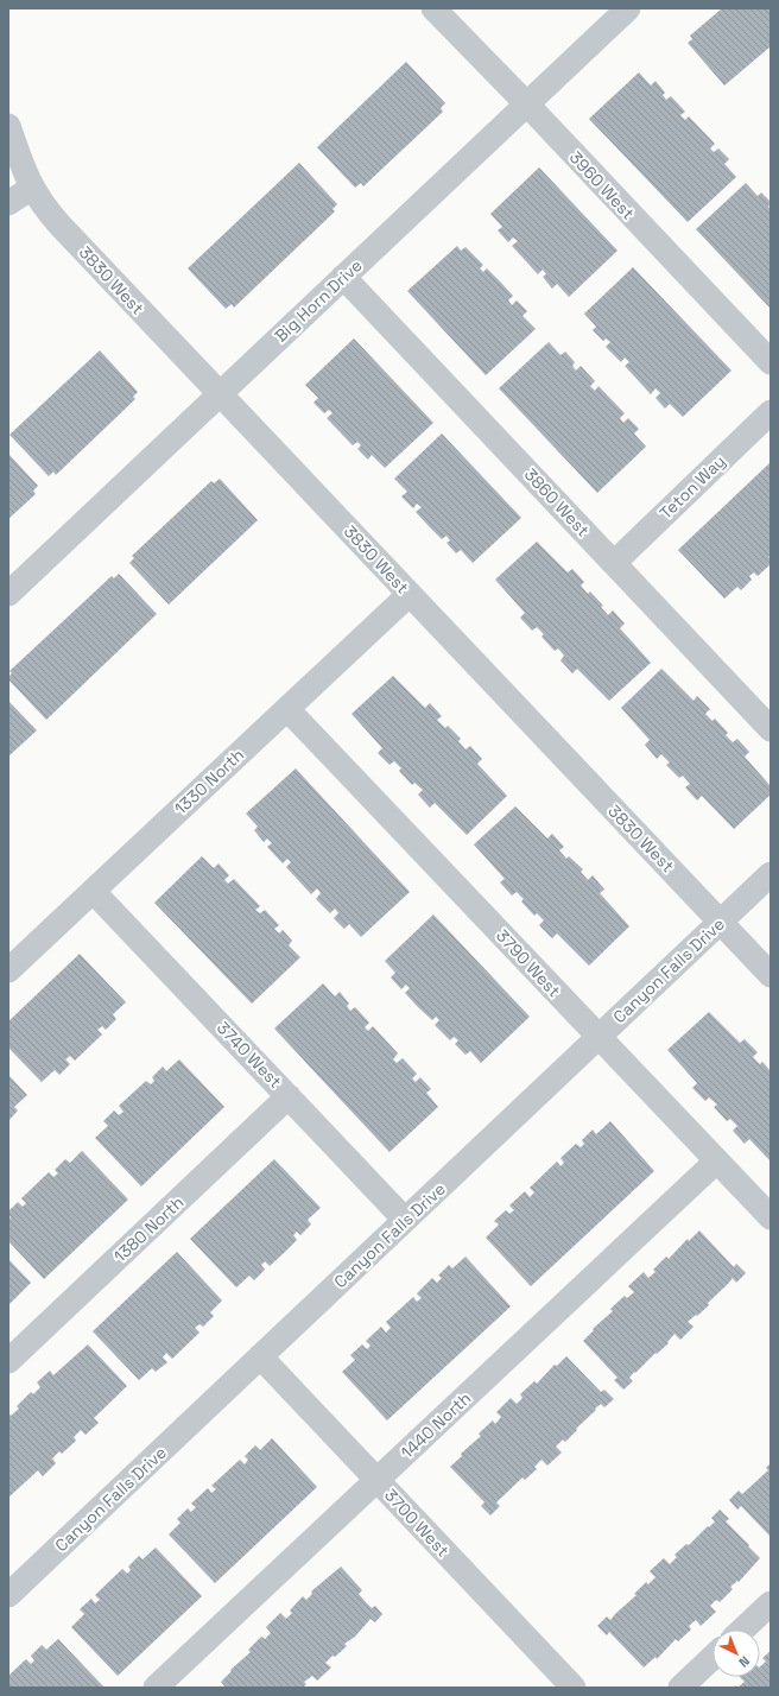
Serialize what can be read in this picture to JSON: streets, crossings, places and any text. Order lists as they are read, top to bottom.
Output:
{
  "streets": {
    "street": [
      "3960 West",
      "3830 West",
      "Big Horn Drive",
      "Teton Way",
      "3860 West",
      "1330 North",
      "3790 West",
      "Canyon Falls Drive",
      "3740 West",
      "1380 North",
      "1440 North",
      "3700 West"
    ]
  },
  "crossings": [
    ["3960 West", "Big Horn Drive"],
    ["3830 West", "Big Horn Drive"],
    ["3830 West", "1330 North"],
    ["3830 West", "Canyon Falls Drive"],
    ["Big Horn Drive", "3860 West"],
    ["Teton Way", "3860 West"],
    ["1330 North", "3790 West"],
    ["1330 North", "3740 West"],
    ["3790 West", "Canyon Falls Drive"],
    ["3790 West", "1440 North"],
    ["Canyon Falls Drive", "3740 West"],
    ["Canyon Falls Drive", "3700 West"],
    ["3740 West", "1380 North"],
    ["1440 North", "3700 West"]
  ],
  "north": "bottom right"
}
